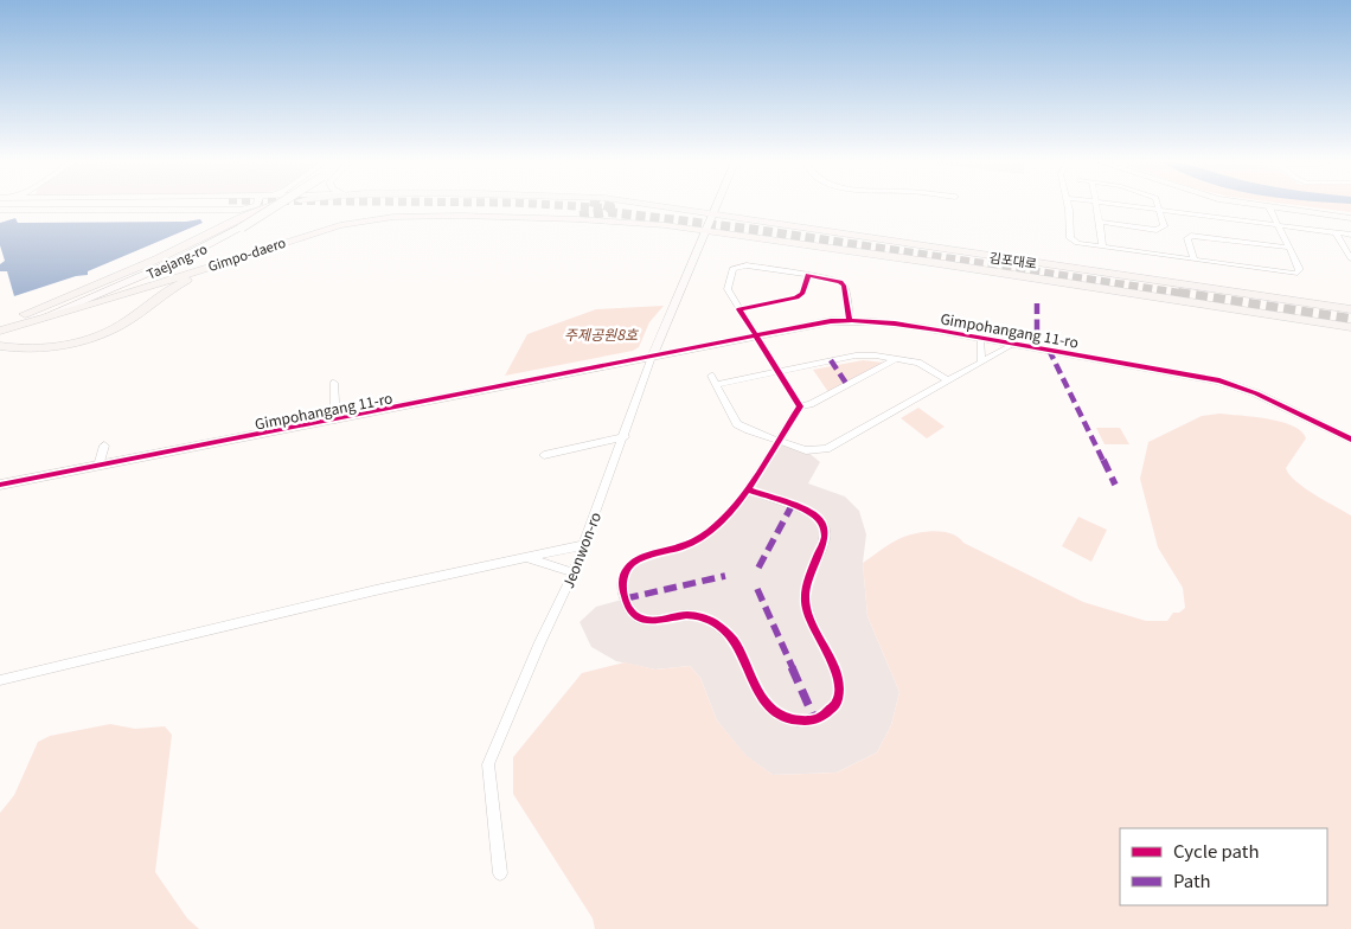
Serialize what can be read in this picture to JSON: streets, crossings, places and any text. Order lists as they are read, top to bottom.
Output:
{
  "streets": {
    "main road": ["Gimpo-daero", "김포대로", "Taejang-ro"],
    "street": ["Gimpohangang 11-ro", "Jeonwon-ro"]
  },
  "crossings": [
    ["Gimpo-daero", "김포대로"],
    ["Gimpo-daero", "Taejang-ro"],
    ["Gimpo-daero", "Jeonwon-ro"],
    ["김포대로", "Jeonwon-ro"],
    ["Gimpohangang 11-ro", "Jeonwon-ro"]
  ],
  "parks": ["주제공원8호"],
  "legend": ["Cycle path", "Path"]
}
